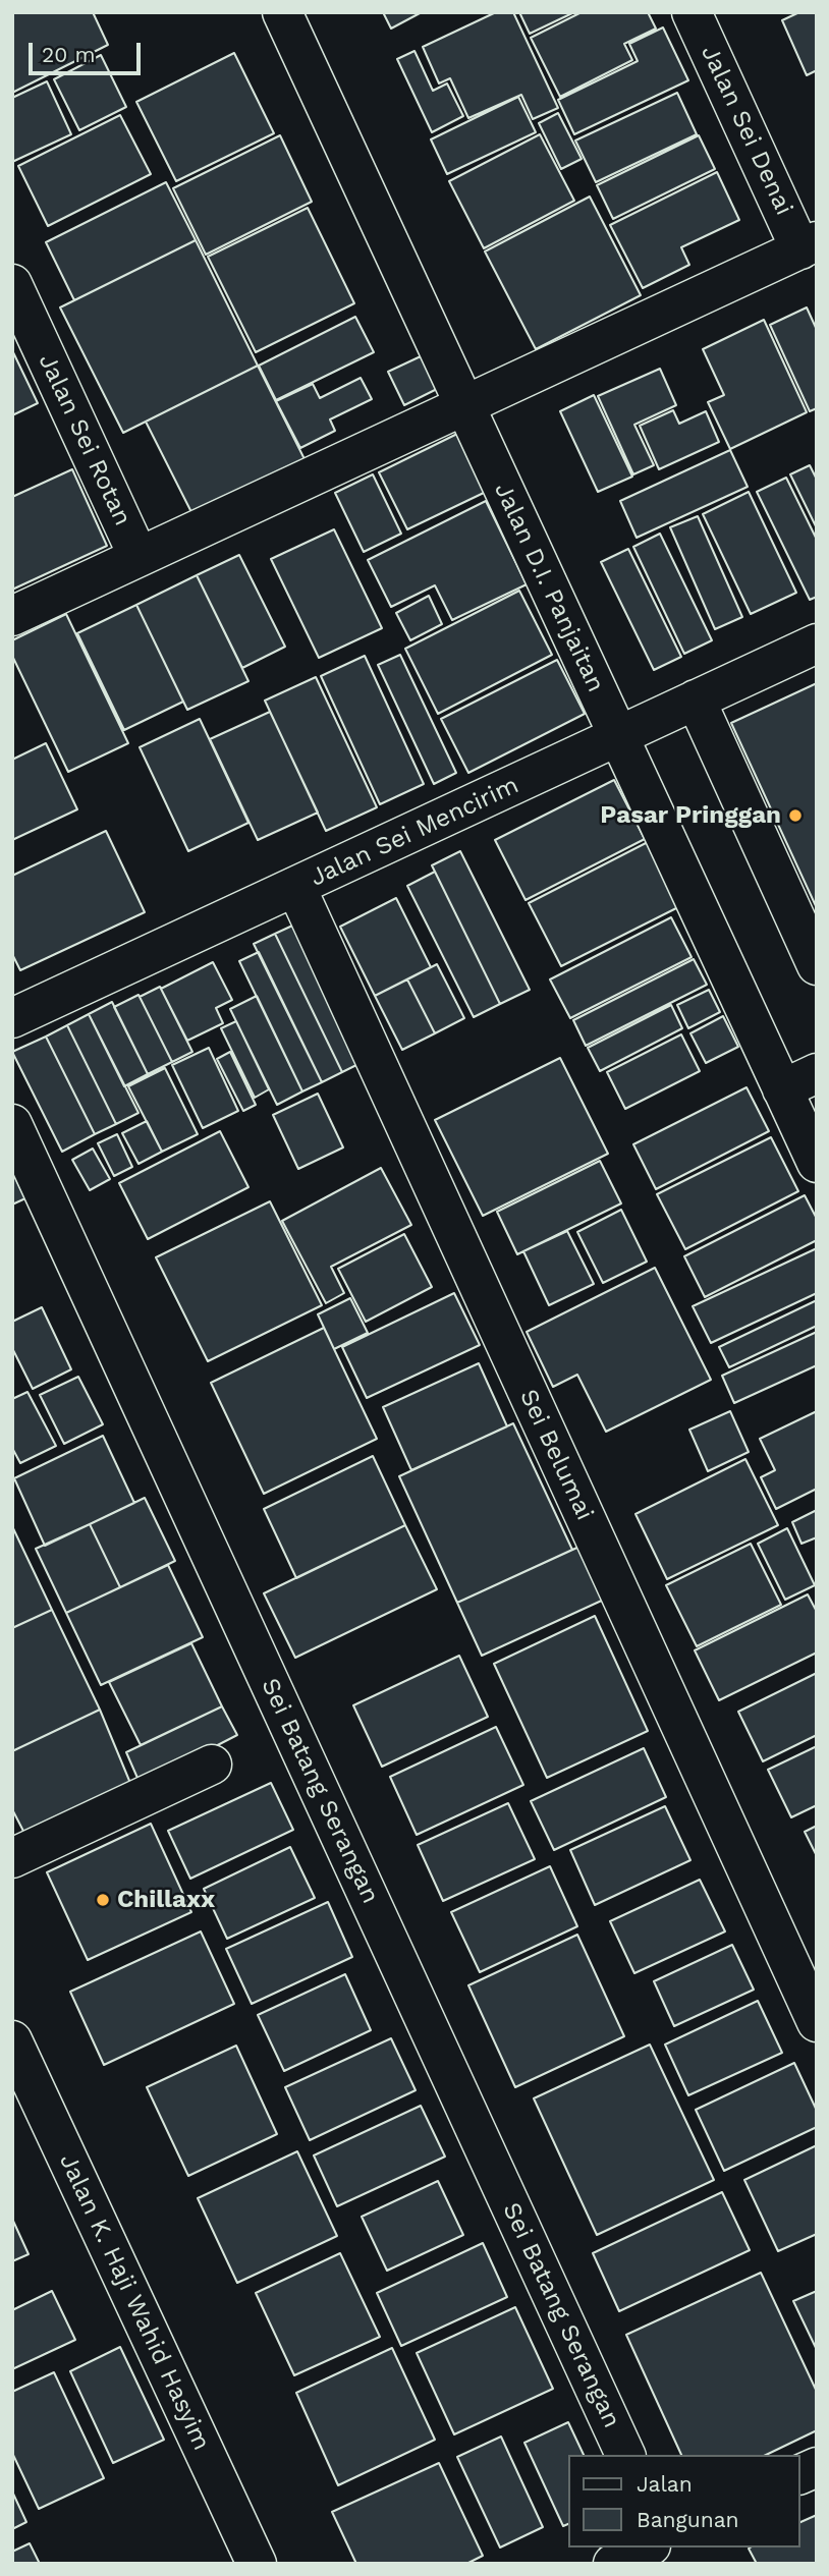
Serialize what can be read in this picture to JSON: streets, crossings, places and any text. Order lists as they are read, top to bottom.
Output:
{
  "streets": {
    "street": [
      "Jalan Sei Denai",
      "Jalan Sei Rotan",
      "Jalan D.I. Panjaitan",
      "Jalan Sei Mencirim",
      "Sei Belumai",
      "Sei Batang Serangan",
      "Jalan K. Haji Wahid Hasyim"
    ]
  },
  "crossings": [
    ["Jalan D.I. Panjaitan", "Jalan Sei Mencirim"],
    ["Jalan Sei Mencirim", "Sei Belumai"]
  ],
  "places": ["Pasar Pringgan", "Chillaxx"],
  "legend": ["Jalan", "Bangunan"],
  "scale_bar": "20 m"
}
